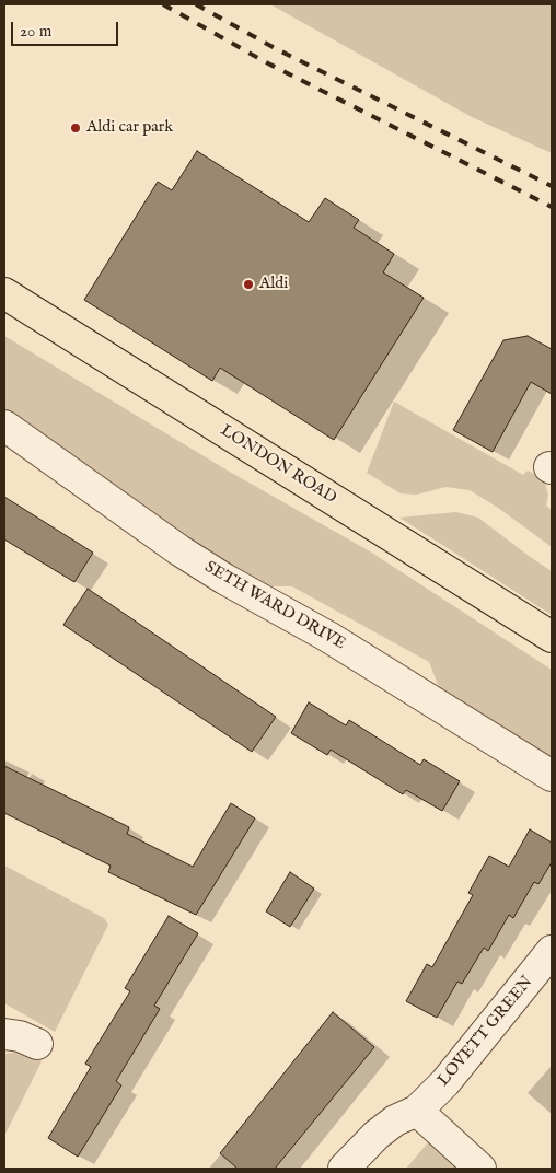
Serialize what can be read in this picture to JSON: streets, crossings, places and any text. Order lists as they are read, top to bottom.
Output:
{
  "streets": {
    "highway": ["LONDON ROAD"],
    "street": ["SETH WARD DRIVE", "LOVETT GREEN"]
  },
  "places": ["Aldi car park", "Aldi"],
  "scale_bar": "20 m"
}
